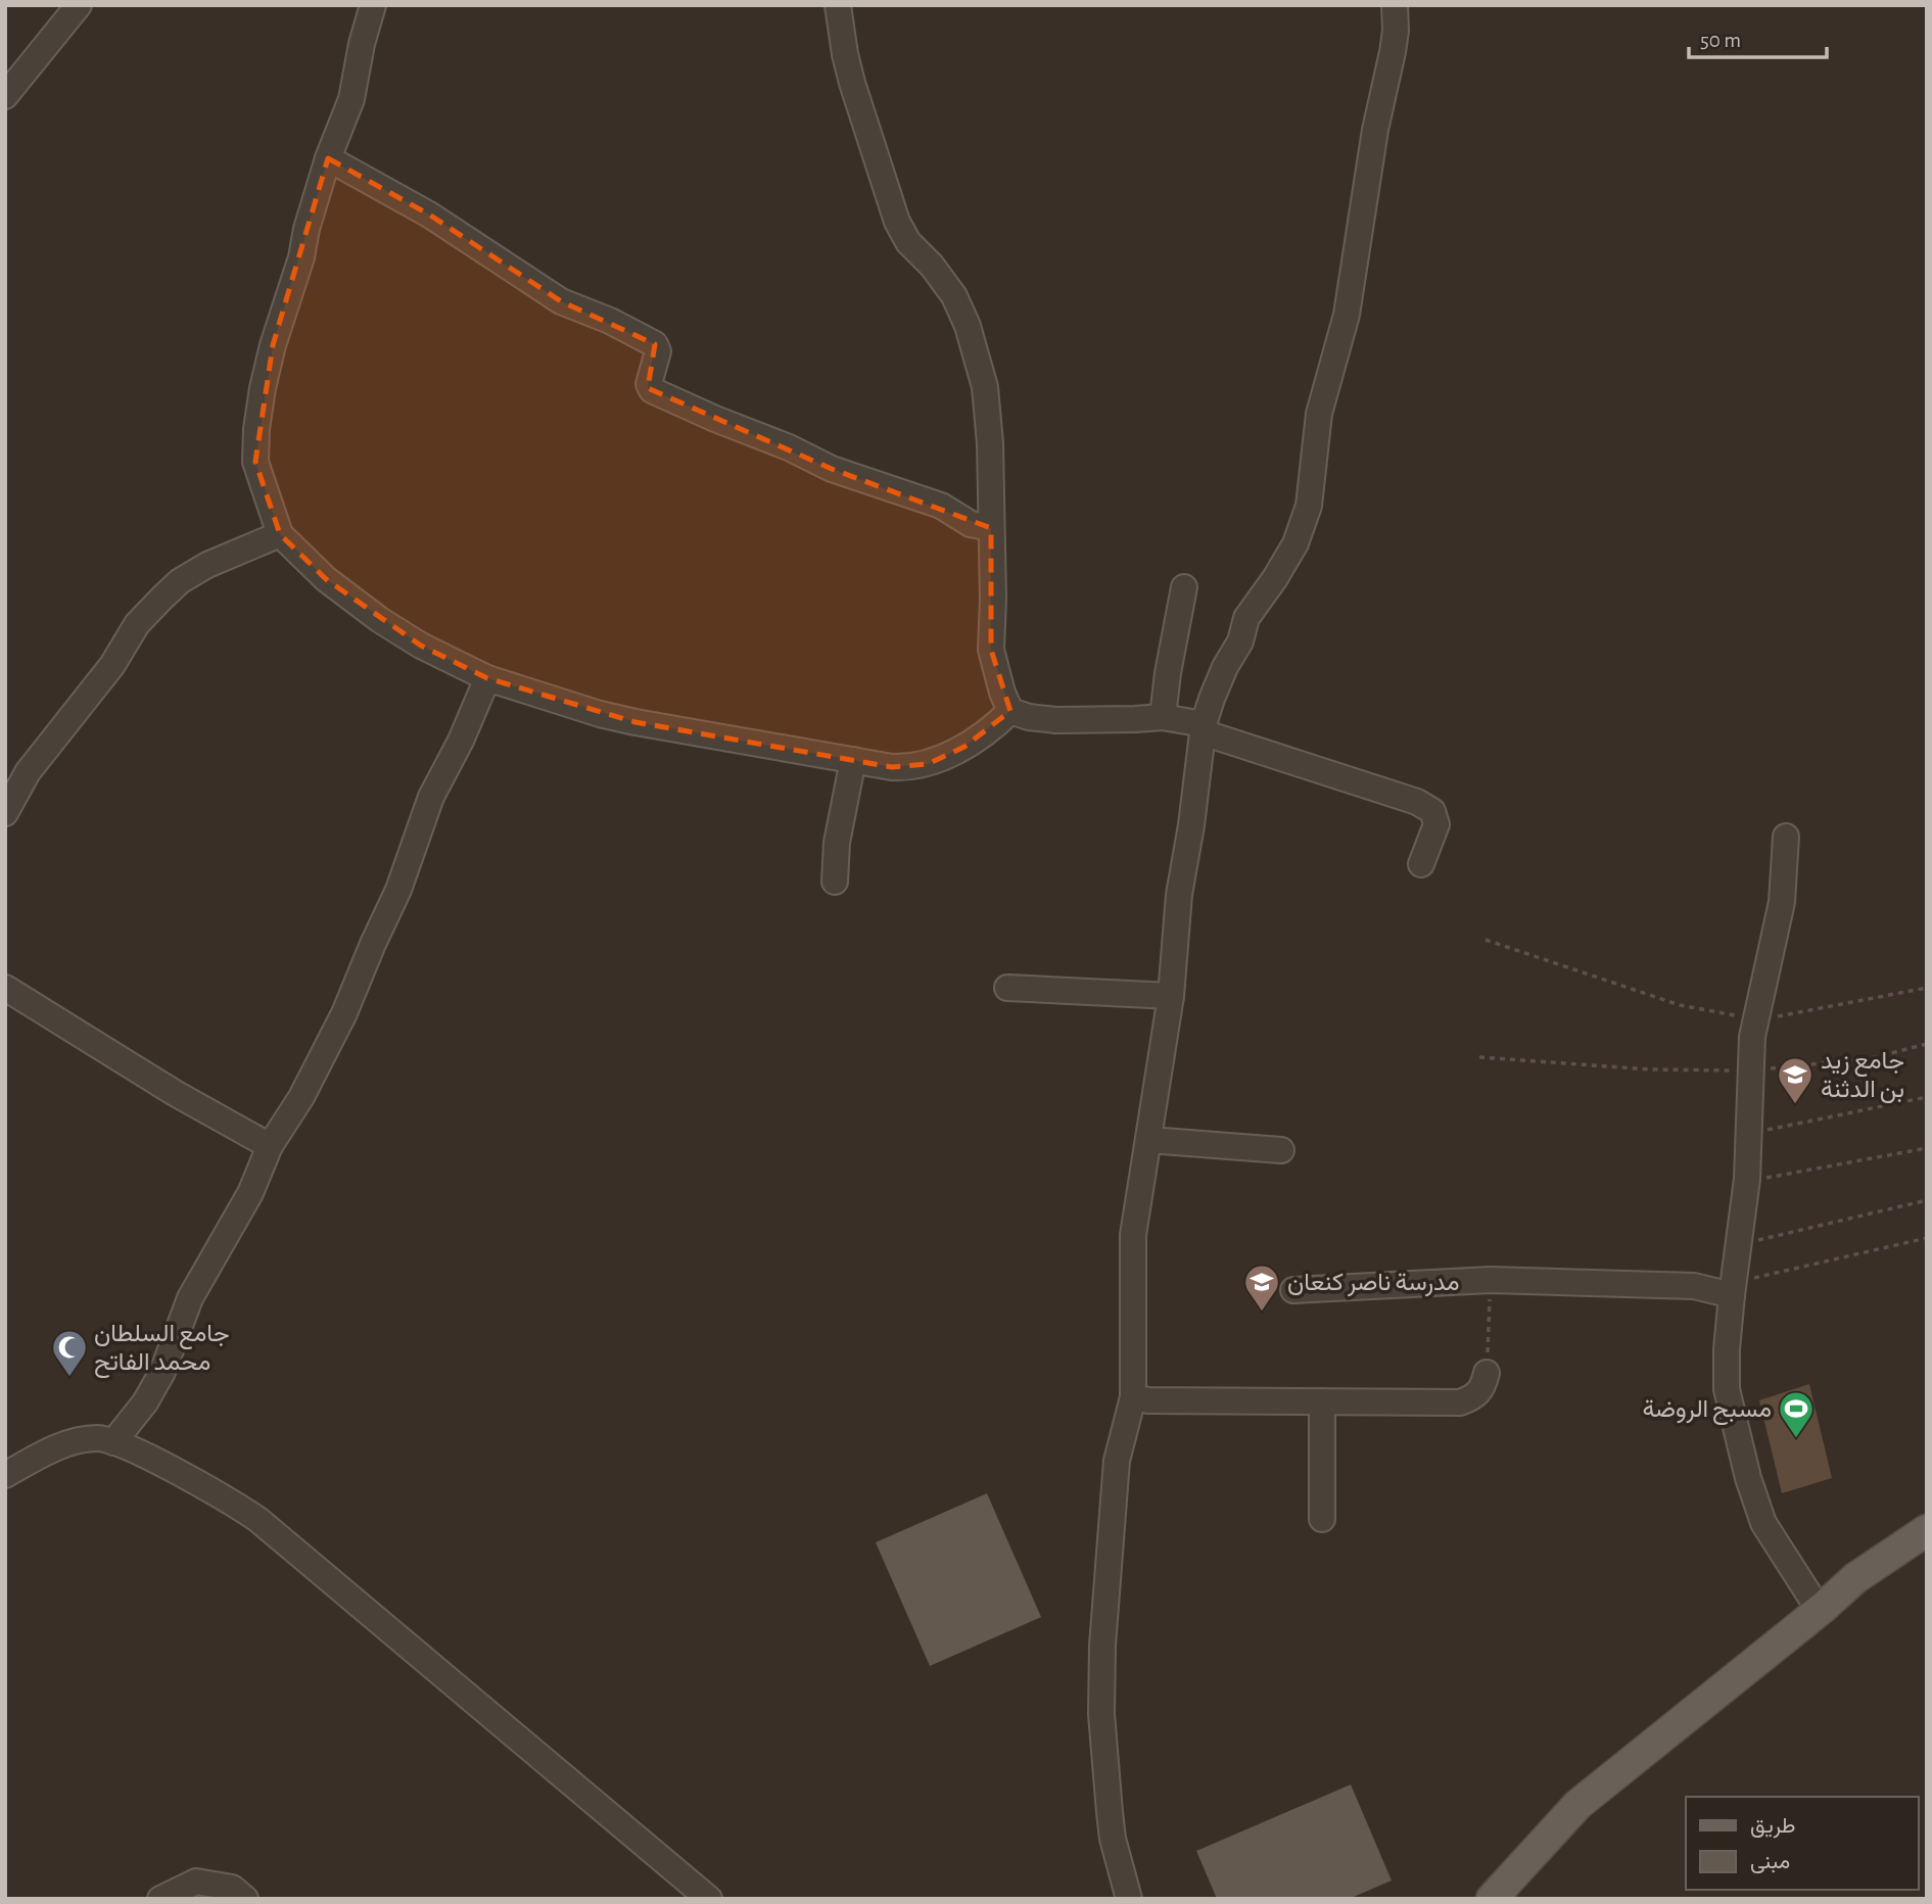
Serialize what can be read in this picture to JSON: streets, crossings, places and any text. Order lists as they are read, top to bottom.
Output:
{
  "places": {
    "school or university": ["جامع زيد بن الدثنة", "مدرسة ناصر كنعان"],
    "mosque": ["جامع السلطان محمد الفاتح"],
    "sports": ["مسبح الروضة"]
  },
  "legend": ["طريق", "مبنى"],
  "scale_bar": "50 m"
}
